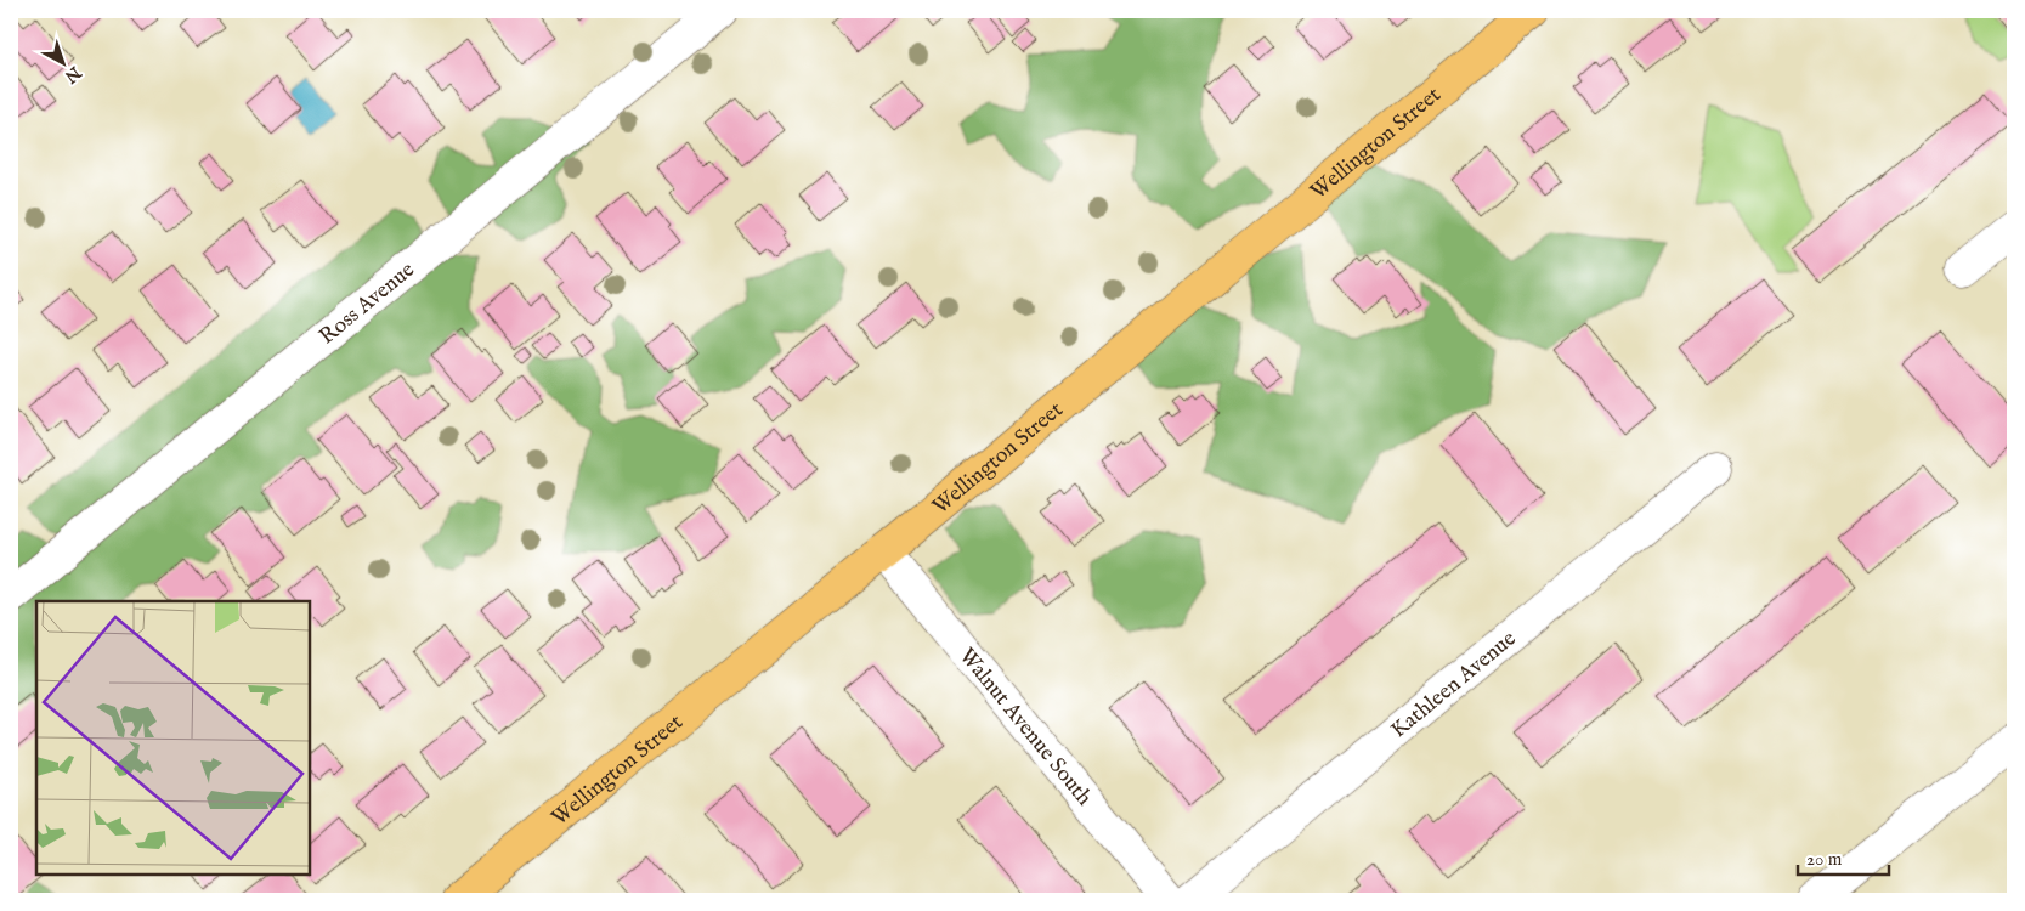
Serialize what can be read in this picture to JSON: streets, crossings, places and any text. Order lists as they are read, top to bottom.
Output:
{
  "streets": {
    "main road": ["Wellington Street"],
    "street": ["Ross Avenue", "Kathleen Avenue", "Walnut Avenue South"]
  },
  "crossings": [
    ["Wellington Street", "Walnut Avenue South"]
  ],
  "scale_bar": "20 m",
  "north": "bottom right"
}
